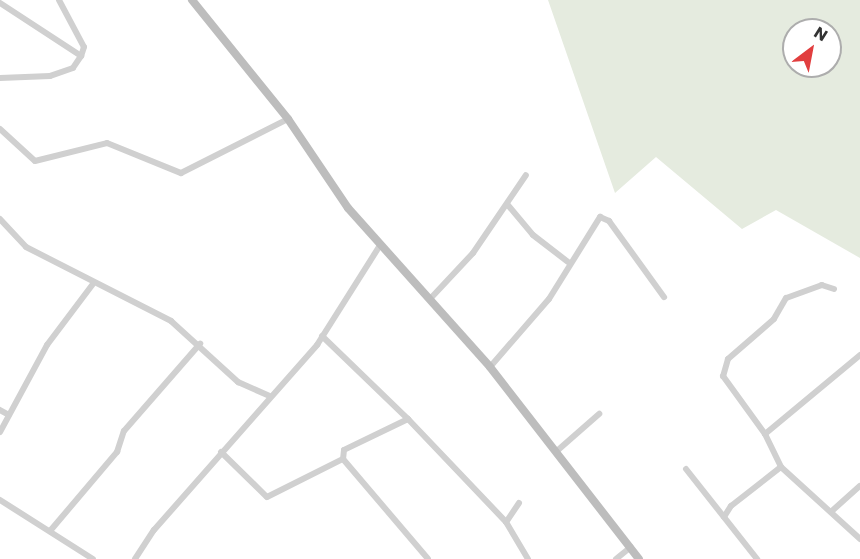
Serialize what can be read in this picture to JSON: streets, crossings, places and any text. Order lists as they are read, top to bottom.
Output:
{
  "north": "top right"
}
